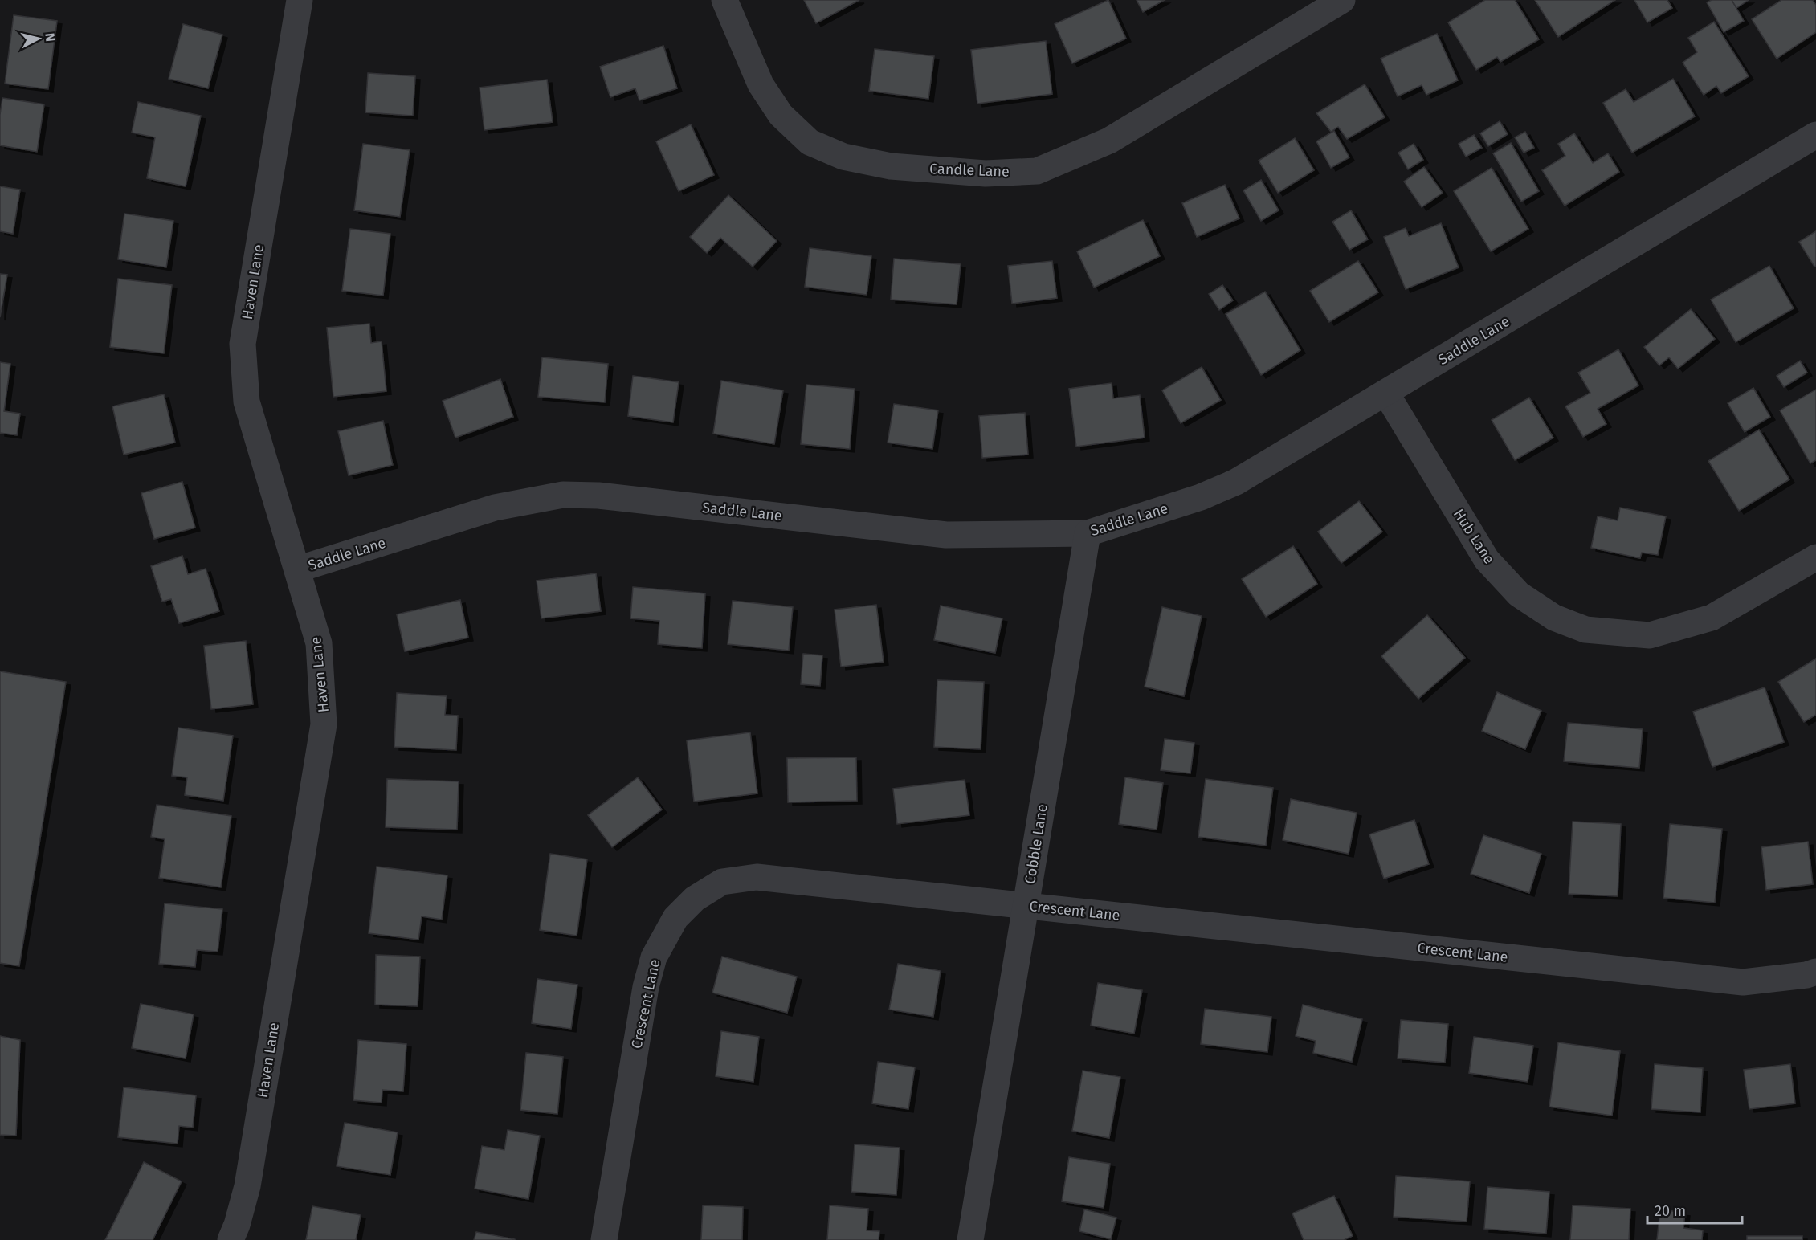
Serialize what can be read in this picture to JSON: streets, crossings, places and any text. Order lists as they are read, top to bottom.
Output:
{
  "streets": {
    "street": [
      "Candle Lane",
      "Haven Lane",
      "Saddle Lane",
      "Hub Lane",
      "Cobble Lane",
      "Crescent Lane"
    ]
  },
  "crossings": [
    ["Haven Lane", "Saddle Lane"],
    ["Saddle Lane", "Hub Lane"],
    ["Saddle Lane", "Cobble Lane"],
    ["Cobble Lane", "Crescent Lane"]
  ],
  "scale_bar": "20 m",
  "north": "right"
}
